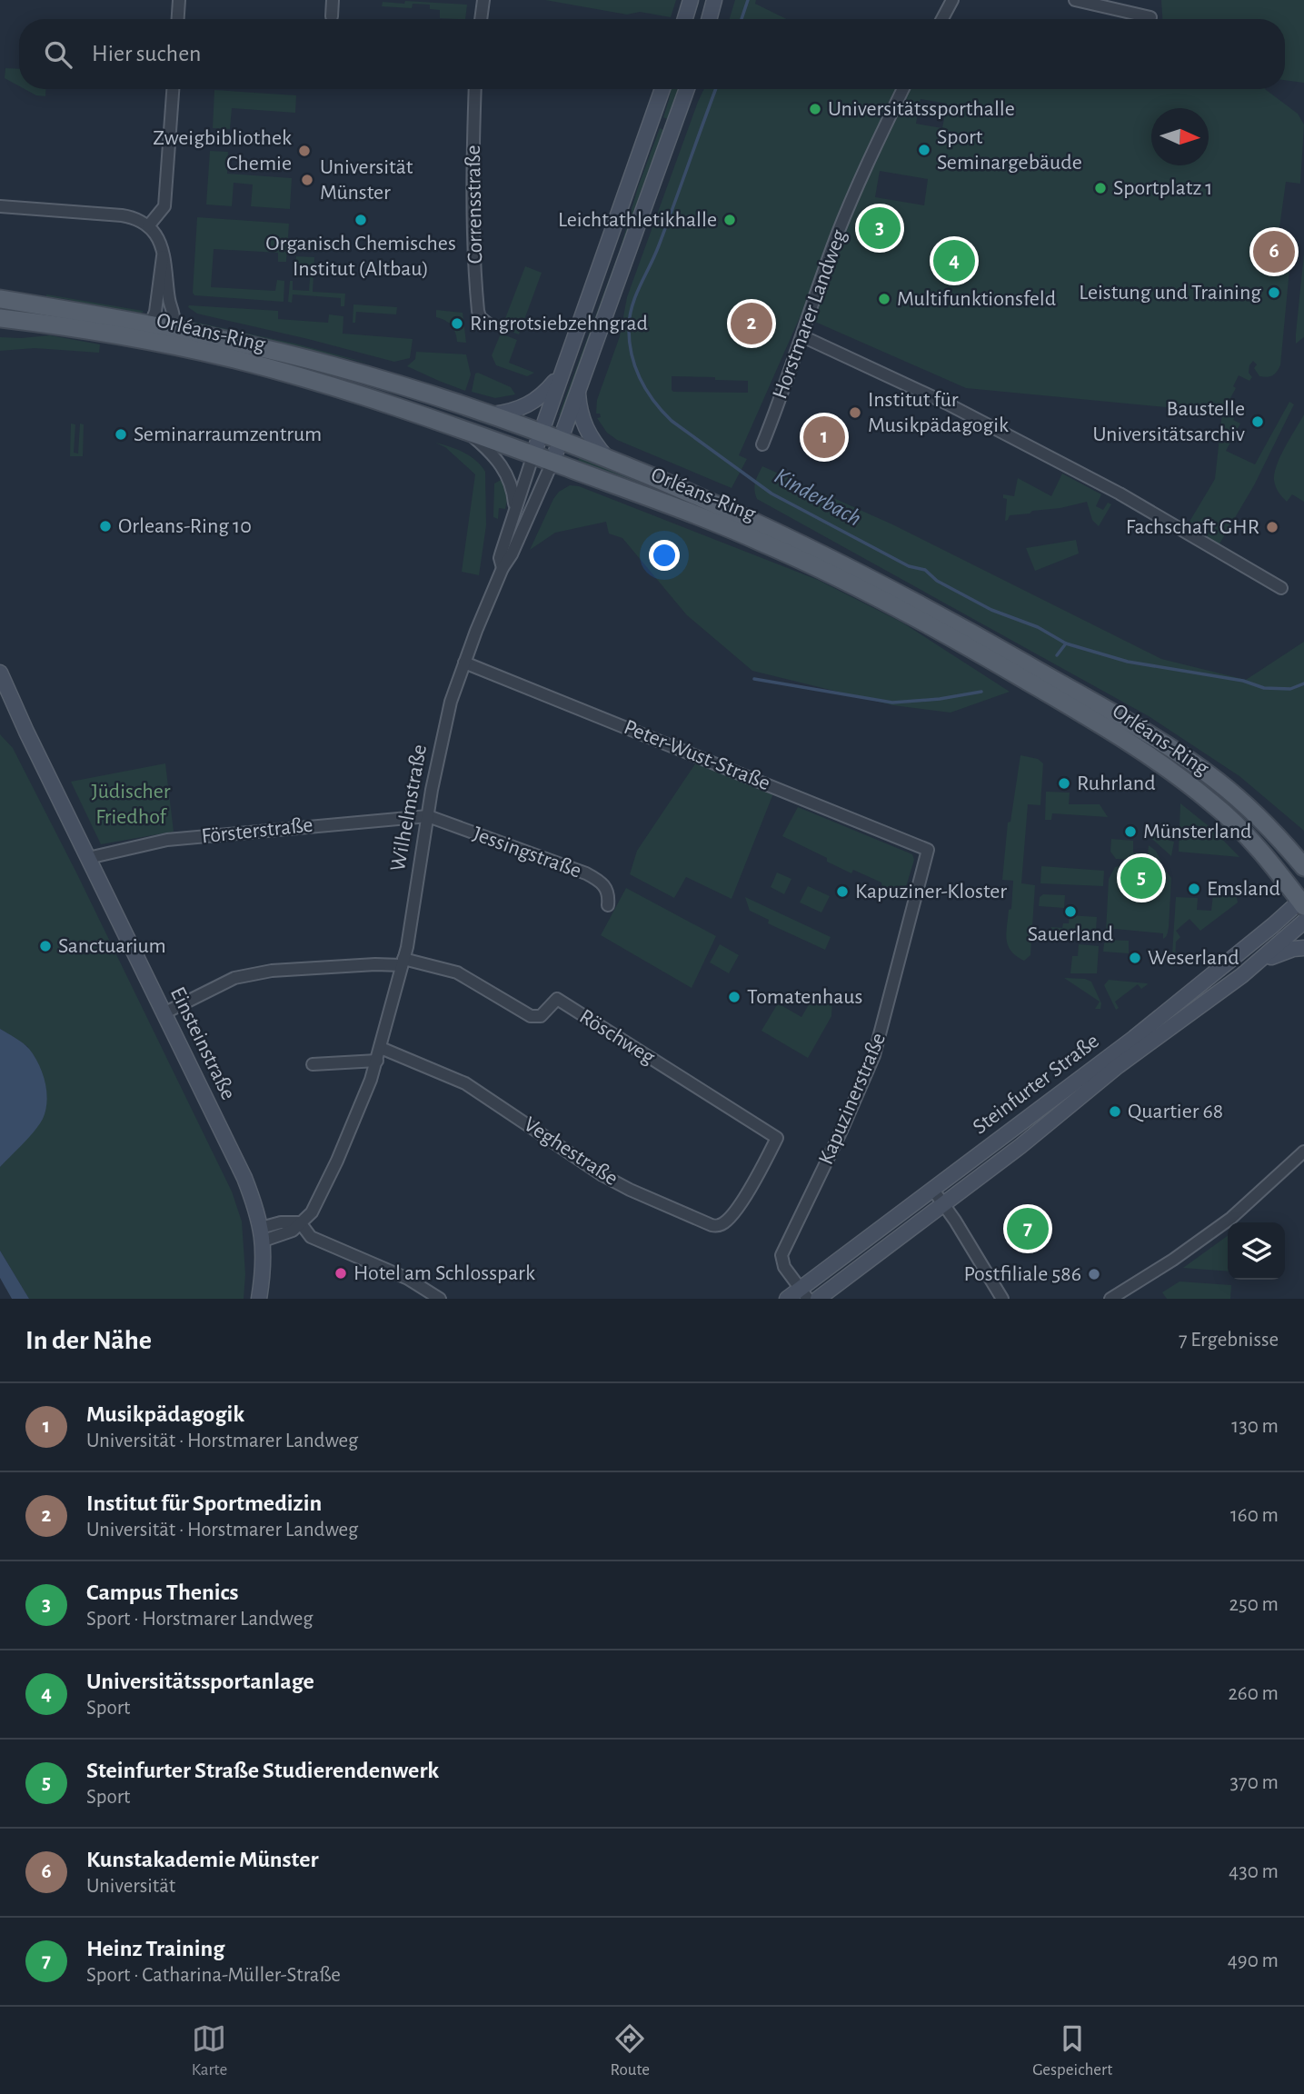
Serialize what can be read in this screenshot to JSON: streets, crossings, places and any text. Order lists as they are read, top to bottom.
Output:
{
  "streets": {
    "main road": [
      "Orléans-Ring",
      "Wilhelmstraße",
      "Einsteinstraße",
      "Steinfurter Straße"
    ],
    "street": [
      "Corrensstraße",
      "Horstmarer Landweg",
      "Peter-Wust-Straße",
      "Försterstraße",
      "Jessingstraße",
      "Röschweg",
      "Kapuzinerstraße",
      "Veghestraße"
    ]
  },
  "crossings": [
    ["Orléans-Ring", "Wilhelmstraße"],
    ["Orléans-Ring", "Steinfurter Straße"],
    ["Peter-Wust-Straße", "Wilhelmstraße"],
    ["Peter-Wust-Straße", "Kapuzinerstraße"],
    ["Wilhelmstraße", "Försterstraße"],
    ["Wilhelmstraße", "Jessingstraße"],
    ["Wilhelmstraße", "Röschweg"],
    ["Wilhelmstraße", "Einsteinstraße"],
    ["Wilhelmstraße", "Veghestraße"],
    ["Försterstraße", "Jessingstraße"],
    ["Försterstraße", "Einsteinstraße"],
    ["Röschweg", "Veghestraße"],
    ["Steinfurter Straße", "Kapuzinerstraße"]
  ],
  "water": ["Kinderbach"],
  "parks": ["Jüdischer Friedhof"],
  "places": [
    "Universitätssporthalle",
    "Sport Seminargebäude",
    "Zweigbibliothek Chemie",
    "Universität Münster",
    "Sportplatz 1",
    "Organisch Chemisches Institut (Altbau)",
    "Leichtathletikhalle",
    "Leistung und Training",
    "Multifunktionsfeld",
    "Ringrotsiebzehngrad",
    "Institut für Musikpädagogik",
    "Baustelle Universitätsarchiv",
    "Seminarraumzentrum",
    "Orleans-Ring 10",
    "Fachschaft GHR",
    "Ruhrland",
    "Münsterland",
    "Emsland",
    "Kapuziner-Kloster",
    "Sauerland",
    "Sanctuarium",
    "Weserland",
    "Tomatenhaus",
    "Quartier 68",
    "Hotel am Schlosspark",
    "Postfiliale 586"
  ],
  "north": "right",
  "page": {
    "search": "Hier suchen",
    "pins": [
      "3",
      "6",
      "4",
      "2",
      "1",
      "5",
      "7"
    ],
    "heading": ["In der Nähe", "7 Ergebnisse"],
    "list": [
      {
        "mark": "1",
        "name": "Musikpädagogik",
        "note": "Universität · Horstmarer Landweg",
        "value": "130 m"
      },
      {
        "mark": "2",
        "name": "Institut für Sportmedizin",
        "note": "Universität · Horstmarer Landweg",
        "value": "160 m"
      },
      {
        "mark": "3",
        "name": "Campus Thenics",
        "note": "Sport · Horstmarer Landweg",
        "value": "250 m"
      },
      {
        "mark": "4",
        "name": "Universitätssportanlage",
        "note": "Sport",
        "value": "260 m"
      },
      {
        "mark": "5",
        "name": "Steinfurter Straße Studierendenwerk",
        "note": "Sport",
        "value": "370 m"
      },
      {
        "mark": "6",
        "name": "Kunstakademie Münster",
        "note": "Universität",
        "value": "430 m"
      },
      {
        "mark": "7",
        "name": "Heinz Training",
        "note": "Sport · Catharina-Müller-Straße",
        "value": "490 m"
      }
    ],
    "nav": ["Karte", "Route", "Gespeichert"]
  }
}
